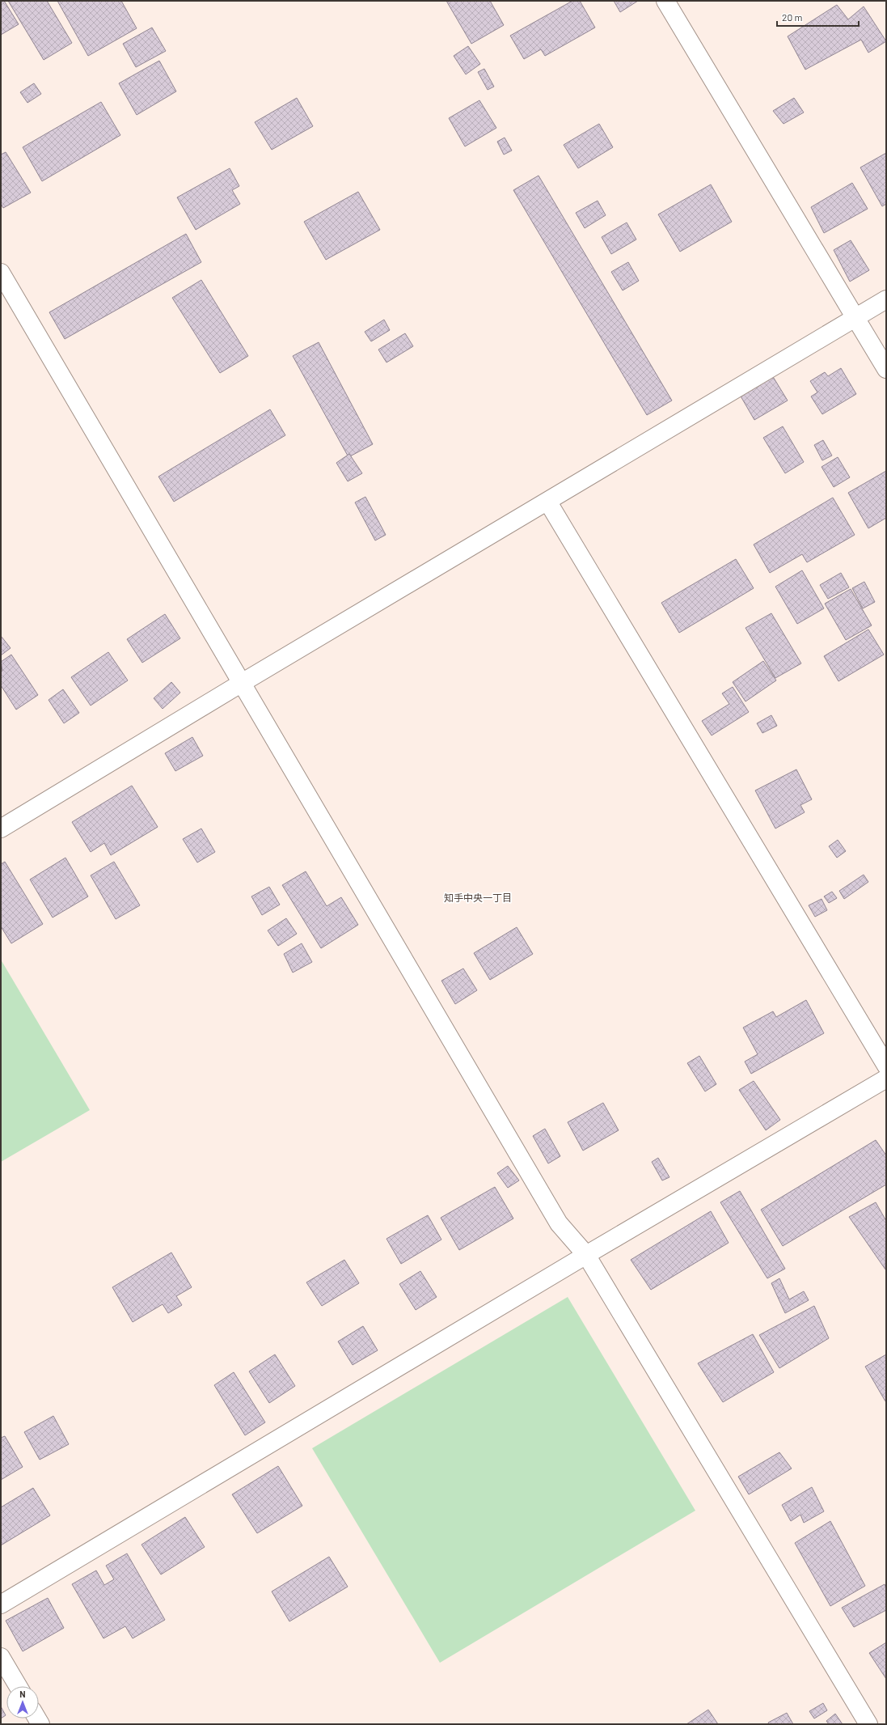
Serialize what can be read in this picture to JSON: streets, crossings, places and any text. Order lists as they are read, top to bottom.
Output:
{
  "districts": ["知手中央一丁目"],
  "scale_bar": "20 m",
  "north": "top"
}
